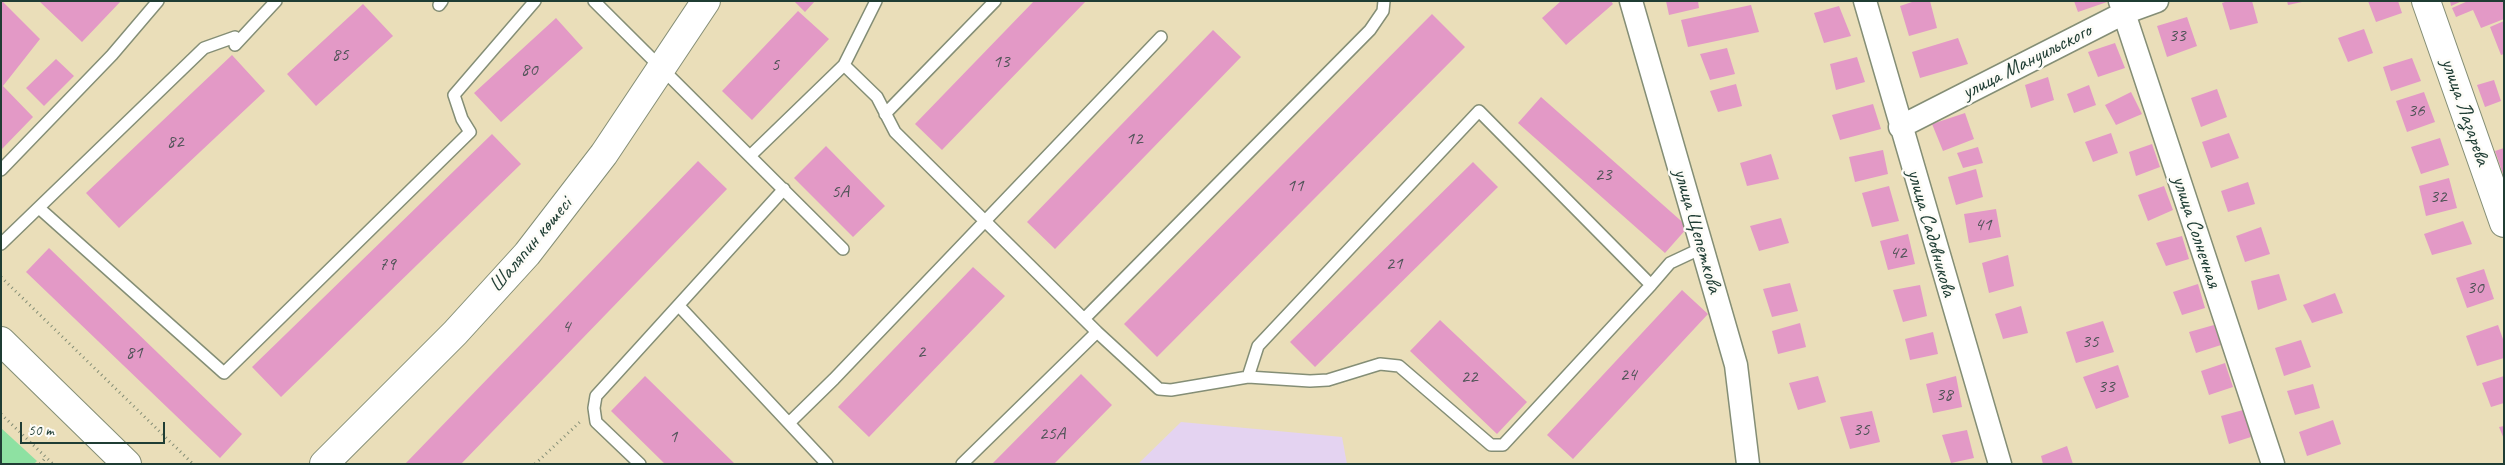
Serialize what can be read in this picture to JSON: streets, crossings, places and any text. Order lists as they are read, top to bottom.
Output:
{
  "streets": {
    "main road": ["улица Лазарева", "Шаляпин көшесі"],
    "street": [
      "улица Мануильского",
      "улица Щепеткова",
      "улица Солнечная",
      "улица Садовникова"
    ]
  },
  "crossings": [
    ["улица Мануильского", "улица Солнечная"],
    ["улица Мануильского", "улица Садовникова"]
  ],
  "house_numbers": [
    "33",
    "85",
    "13",
    "5",
    "80",
    "36",
    "12",
    "82",
    "23",
    "11",
    "5А",
    "32",
    "41",
    "42",
    "21",
    "79",
    "30",
    "4",
    "35",
    "2",
    "81",
    "24",
    "22",
    "33",
    "38",
    "35",
    "25А",
    "1"
  ],
  "scale_bar": "50 m"
}
